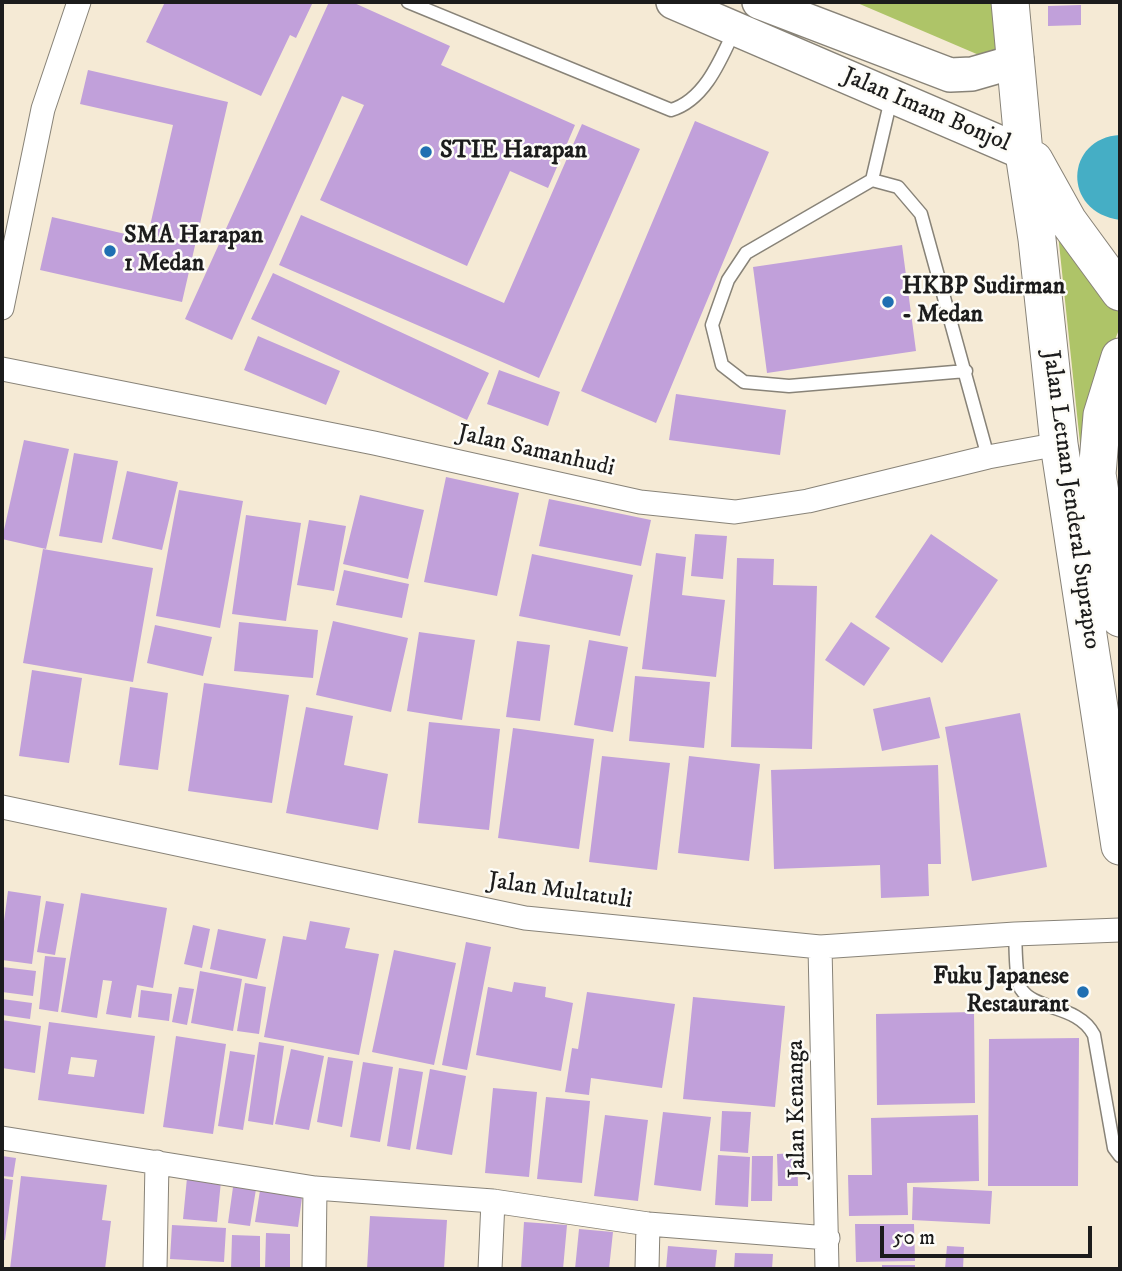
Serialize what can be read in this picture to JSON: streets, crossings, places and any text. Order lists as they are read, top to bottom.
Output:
{
  "streets": {
    "main road": ["Jalan Imam Bonjol", "Jalan Letnan Jenderal Suprapto"],
    "street": ["Jalan Samanhudi", "Jalan Multatuli", "Jalan Kenanga"]
  },
  "crossings": [
    ["Jalan Imam Bonjol", "Jalan Letnan Jenderal Suprapto"],
    ["Jalan Samanhudi", "Jalan Letnan Jenderal Suprapto"],
    ["Jalan Multatuli", "Jalan Kenanga"]
  ],
  "places": [
    "STIE Harapan",
    "SMA Harapan 1 Medan",
    "HKBP Sudirman - Medan",
    "Fuku Japanese Restaurant"
  ],
  "scale_bar": "50 m"
}
